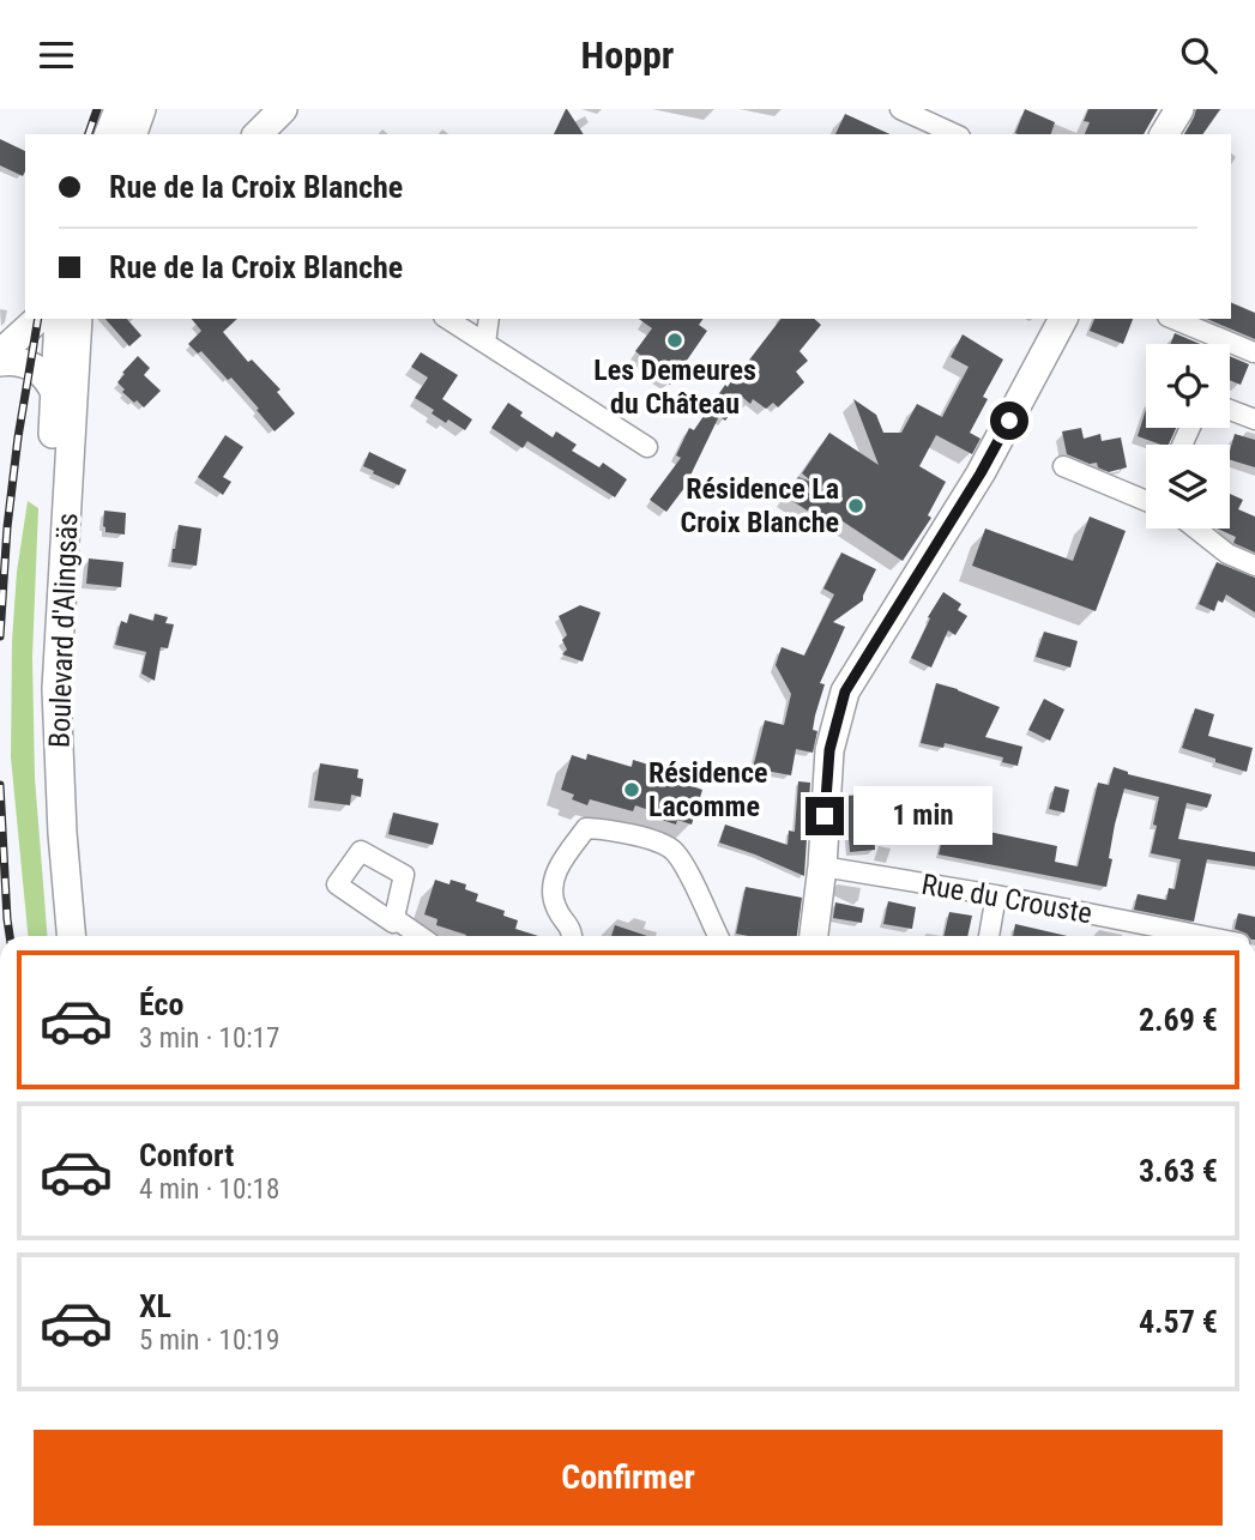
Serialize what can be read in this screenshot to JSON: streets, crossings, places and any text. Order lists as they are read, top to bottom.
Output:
{
  "streets": {
    "main road": ["Boulevard d'Alingsäs"],
    "street": ["Rue du Crouste"]
  },
  "places": ["Les Demeures du Château", "Résidence La Croix Blanche", "Résidence Lacomme"],
  "page": {
    "header": "Hoppr",
    "banner": ["Rue de la Croix Blanche", "Rue de la Croix Blanche"],
    "bubble": "1 min",
    "list": [
      {
        "name": "Éco",
        "note": "3 min · 10:17",
        "value": "2.69 €"
      },
      {
        "name": "Confort",
        "note": "4 min · 10:18",
        "value": "3.63 €"
      },
      {
        "name": "XL",
        "note": "5 min · 10:19",
        "value": "4.57 €"
      }
    ],
    "buttons": "Confirmer"
  }
}
